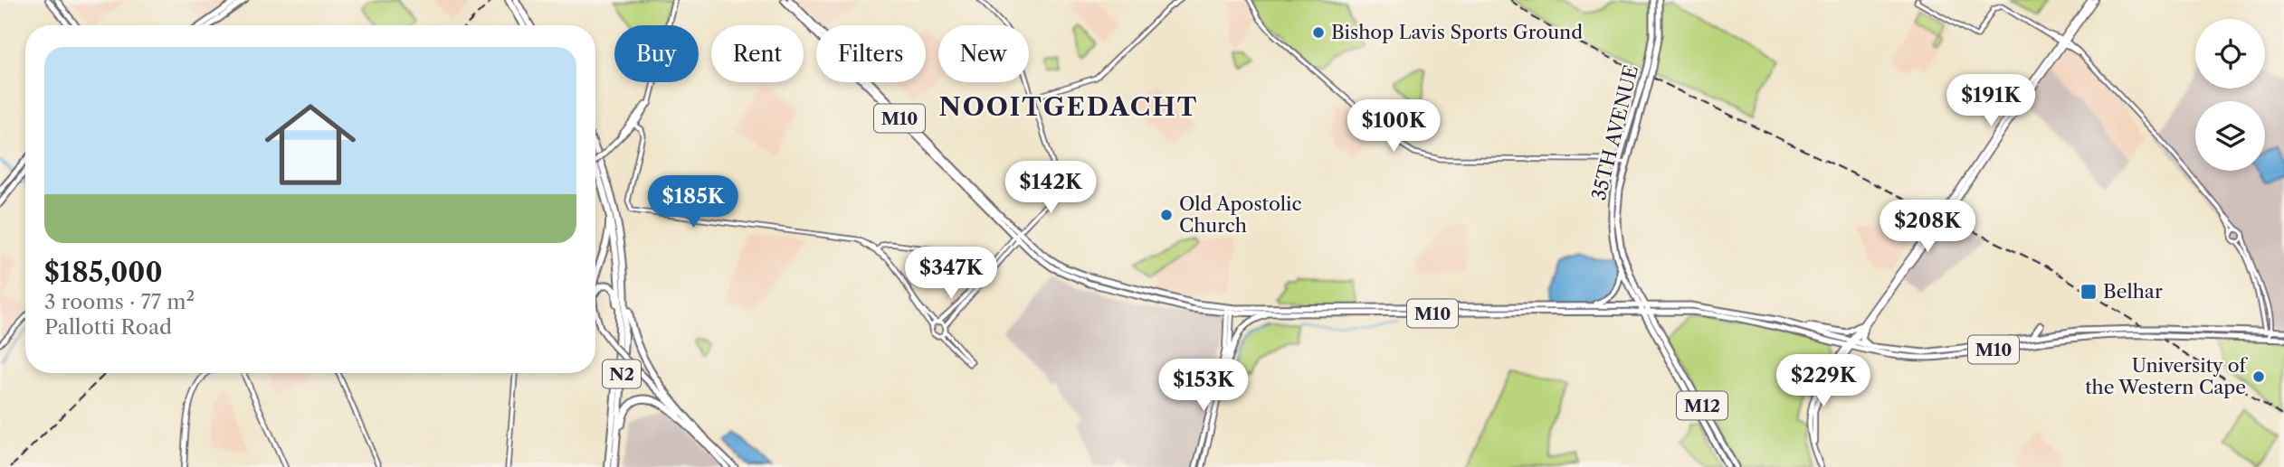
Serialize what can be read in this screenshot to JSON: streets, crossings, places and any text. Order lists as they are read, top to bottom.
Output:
{
  "streets": {
    "highway": ["N2"],
    "main road": ["M10", "35TH AVENUE", "M12"]
  },
  "crossings": [
    ["M10", "35TH AVENUE"],
    ["M10", "M12"],
    ["35TH AVENUE", "M12"]
  ],
  "districts": ["NOOITGEDACHT"],
  "places": {
    "other": ["Bishop Lavis Sports Ground", "Old Apostolic Church", "University of the Western Cape"],
    "transit": ["Belhar"]
  },
  "page": {
    "chip": [
      "Buy",
      "Rent",
      "Filters",
      "New"
    ],
    "list": [
      {
        "name": "$185,000",
        "note": "3 rooms · 77 m² · Pallotti Road"
      }
    ],
    "price": [
      "$191K",
      "$100K",
      "$142K",
      "$185K",
      "$208K",
      "$347K",
      "$229K",
      "$153K"
    ]
  }
}
